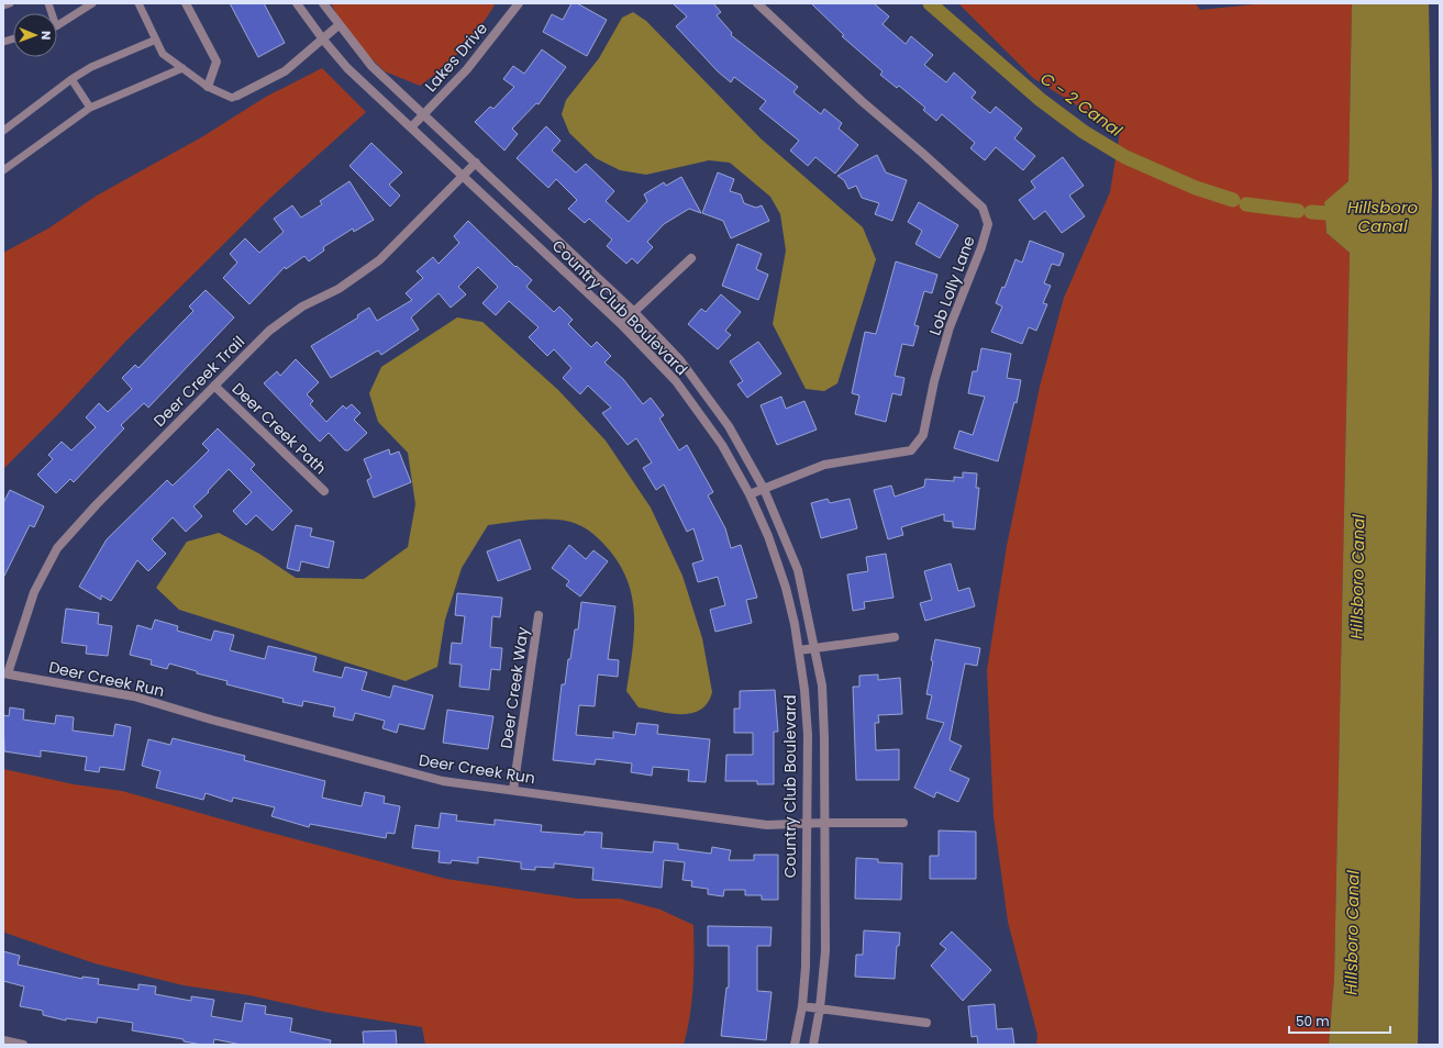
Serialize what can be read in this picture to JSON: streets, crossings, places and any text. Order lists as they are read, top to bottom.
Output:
{
  "streets": {
    "street": [
      "Lakes Drive",
      "Lob Lolly Lane",
      "Country Club Boulevard",
      "Deer Creek Trail",
      "Deer Creek Path",
      "Deer Creek Run",
      "Deer Creek Way"
    ]
  },
  "crossings": [
    ["Lakes Drive", "Country Club Boulevard"],
    ["Lob Lolly Lane", "Country Club Boulevard"],
    ["Country Club Boulevard", "Deer Creek Trail"],
    ["Country Club Boulevard", "Deer Creek Run"],
    ["Deer Creek Trail", "Deer Creek Path"],
    ["Deer Creek Trail", "Deer Creek Run"],
    ["Deer Creek Run", "Deer Creek Way"]
  ],
  "water": ["C - 2 Canal", "Hillsboro Canal"],
  "scale_bar": "50 m",
  "north": "right"
}
